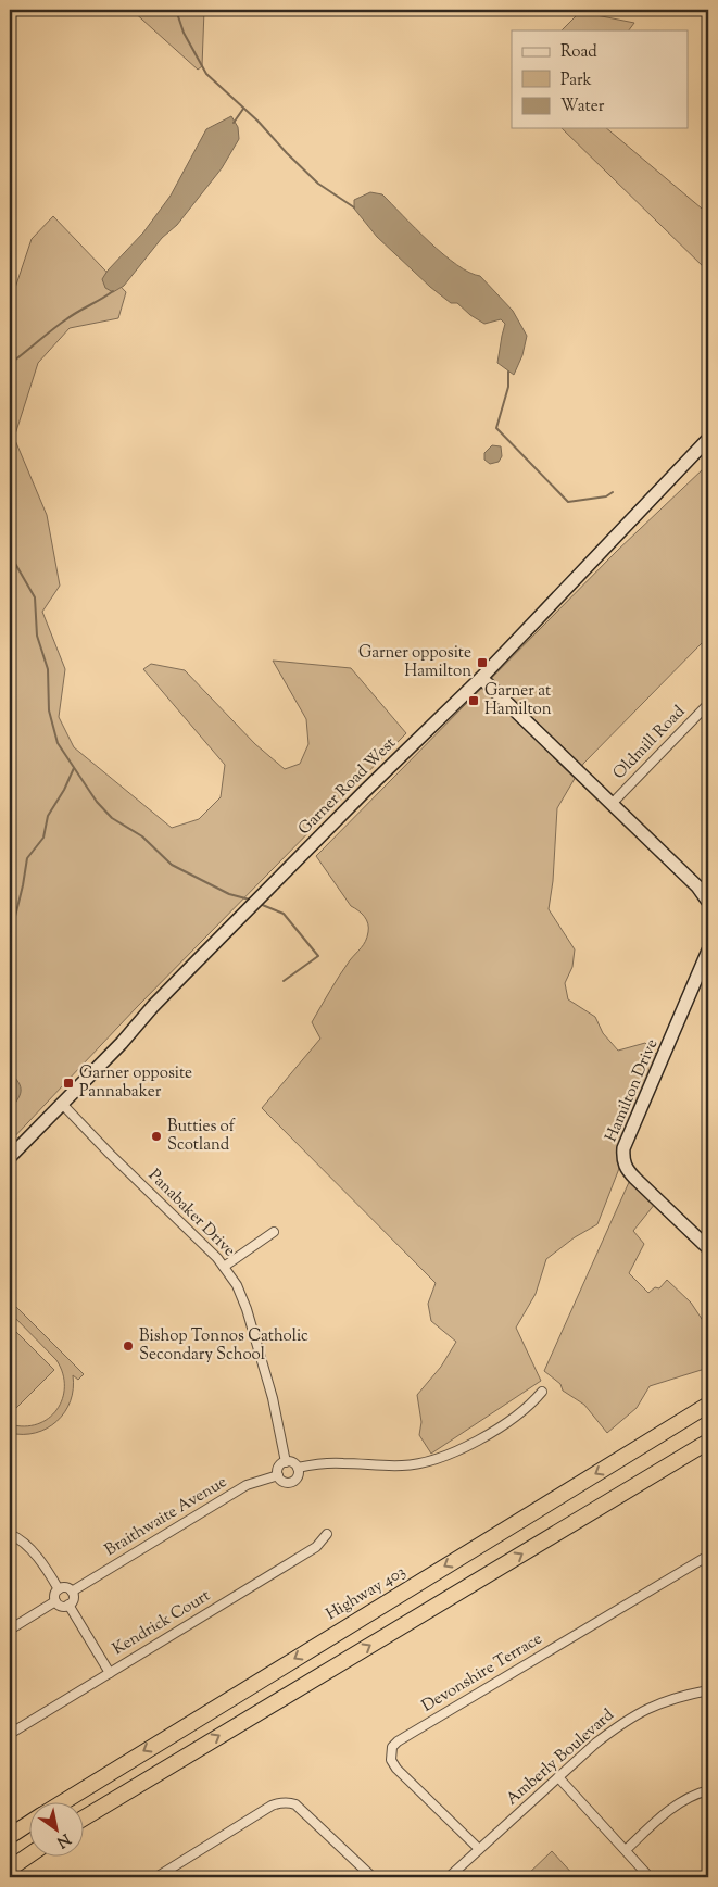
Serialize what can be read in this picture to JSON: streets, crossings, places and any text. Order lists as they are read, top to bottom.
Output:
{
  "streets": {
    "highway": ["Highway 403"],
    "main road": ["Garner Road West", "Hamilton Drive"],
    "street": [
      "Oldmill Road",
      "Panabaker Drive",
      "Braithwaite Avenue",
      "Kendrick Court",
      "Devonshire Terrace",
      "Amberly Boulevard"
    ]
  },
  "crossings": [
    ["Garner Road West", "Panabaker Drive"],
    ["Panabaker Drive", "Braithwaite Avenue"],
    ["Devonshire Terrace", "Amberly Boulevard"]
  ],
  "places": {
    "transit": ["Garner opposite Hamilton", "Garner at Hamilton", "Garner opposite Pannabaker"],
    "other": ["Butties of Scotland", "Bishop Tonnos Catholic Secondary School"]
  },
  "legend": ["Road", "Park", "Water"],
  "north": "bottom right"
}
